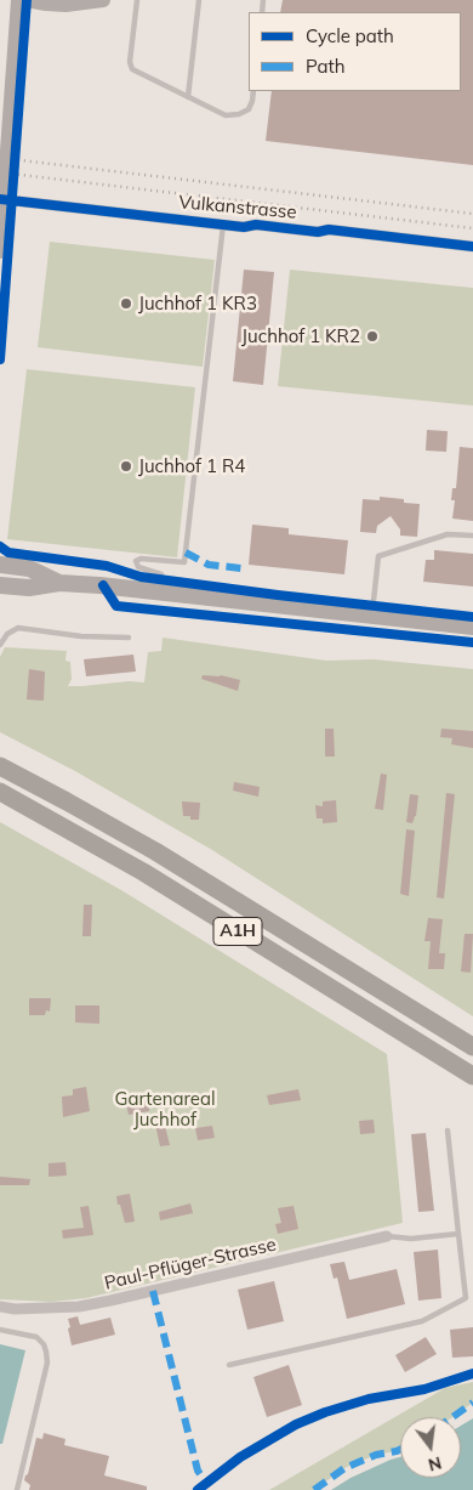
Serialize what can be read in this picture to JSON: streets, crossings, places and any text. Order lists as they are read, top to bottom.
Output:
{
  "streets": {
    "highway": ["A1H"],
    "street": ["Vulkanstrasse", "Paul-Pflüger-Strasse"]
  },
  "parks": ["Gartenareal Juchhof"],
  "places": ["Juchhof 1 KR3", "Juchhof 1 KR2", "Juchhof 1 R4"],
  "legend": ["Cycle path", "Path"],
  "north": "bottom"
}
